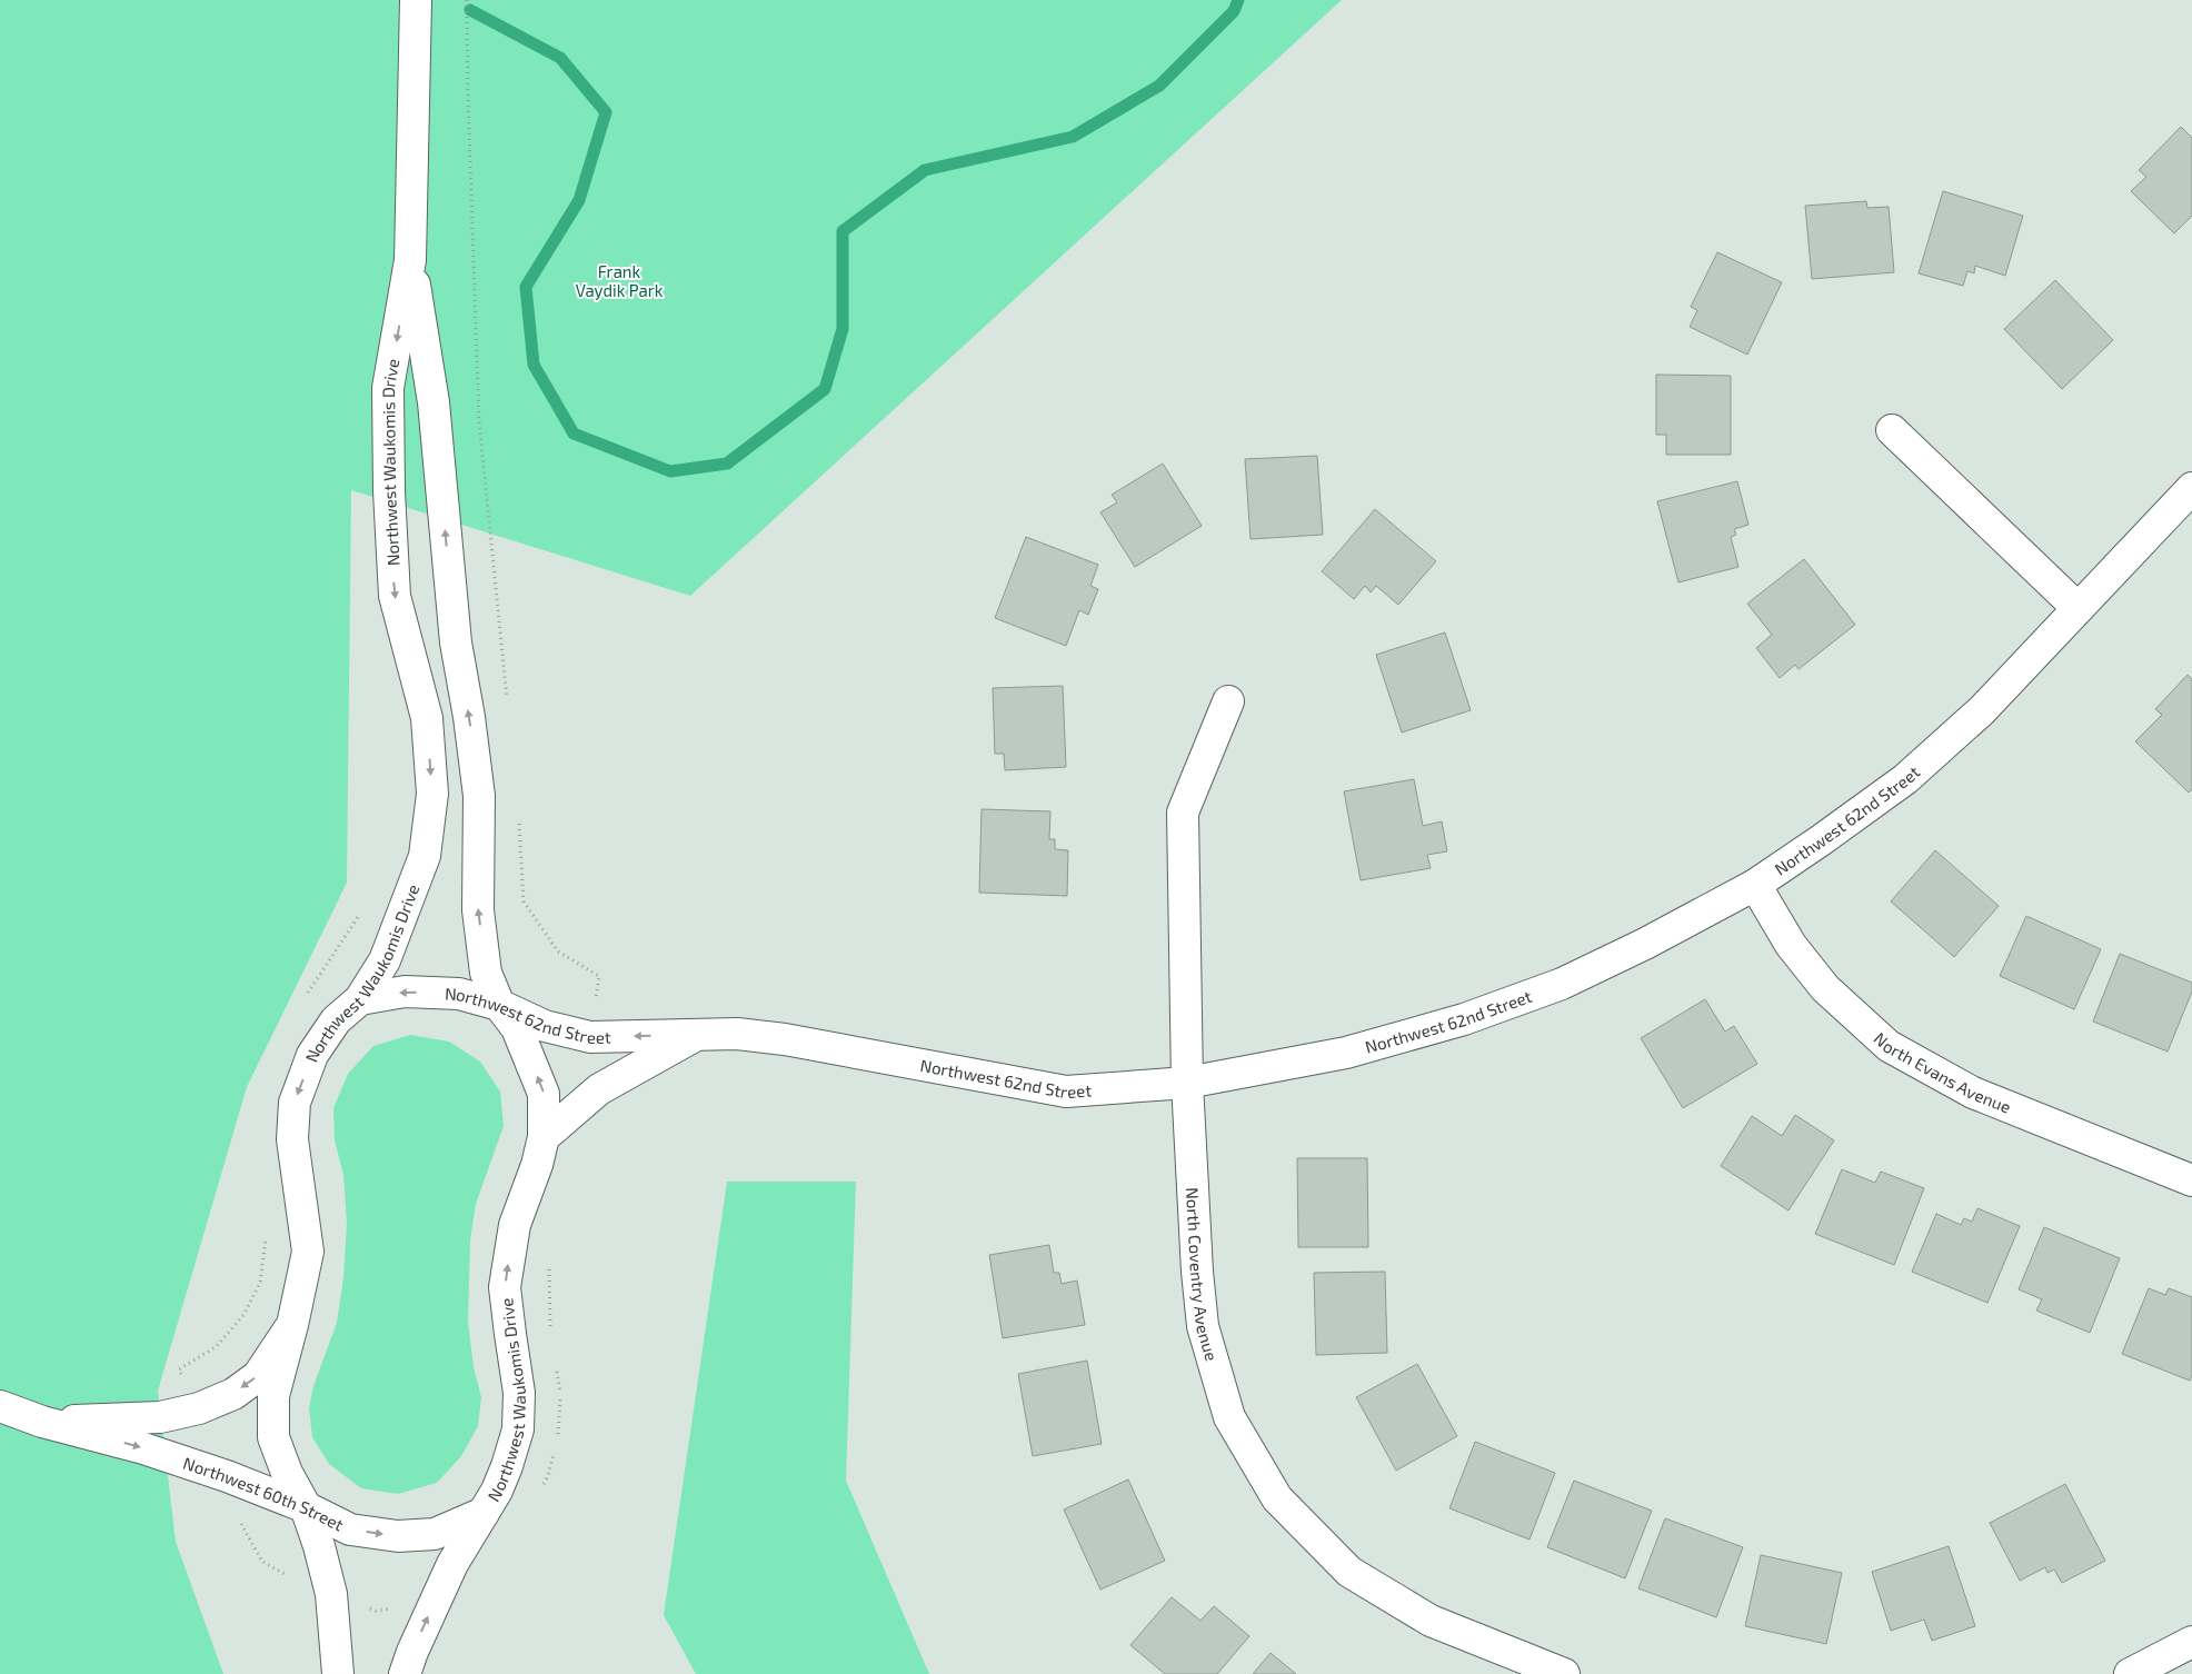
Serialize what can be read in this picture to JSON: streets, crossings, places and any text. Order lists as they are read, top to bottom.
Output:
{
  "streets": {
    "street": [
      "Northwest Waukomis Drive",
      "Northwest 62nd Street",
      "North Evans Avenue",
      "North Coventry Avenue",
      "Northwest 60th Street"
    ]
  },
  "crossings": [
    ["Northwest Waukomis Drive", "Northwest 62nd Street"],
    ["Northwest Waukomis Drive", "Northwest 60th Street"],
    ["Northwest 62nd Street", "North Evans Avenue"],
    ["Northwest 62nd Street", "North Coventry Avenue"]
  ],
  "parks": ["Frank Vaydik Park"]
}
